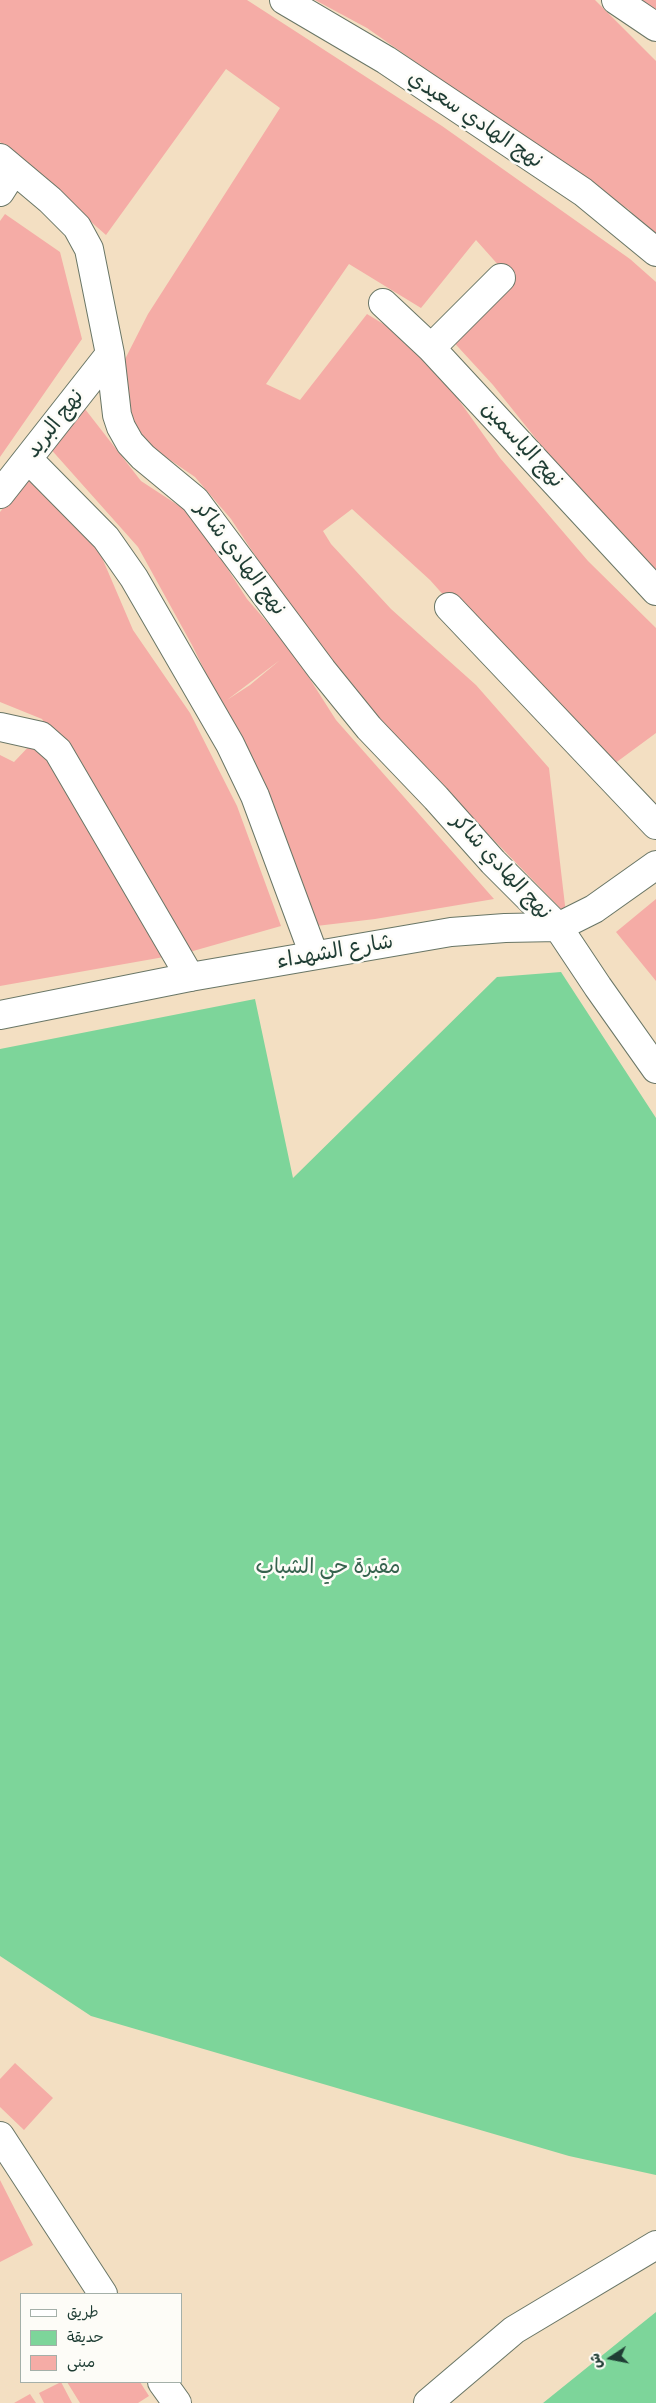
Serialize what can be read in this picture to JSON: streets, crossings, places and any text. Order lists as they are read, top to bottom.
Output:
{
  "streets": {
    "street": [
      "نهج الهادي سعيدي",
      "نهج البريد",
      "نهج الياسمين",
      "نهج الهادي شاكر",
      "شارع الشهداء"
    ]
  },
  "crossings": [
    ["نهج البريد", "نهج الهادي شاكر"],
    ["نهج الهادي شاكر", "شارع الشهداء"]
  ],
  "parks": ["مقبرة حي الشباب"],
  "legend": ["طريق", "حديقة", "مبنى"],
  "north": "left"
}
